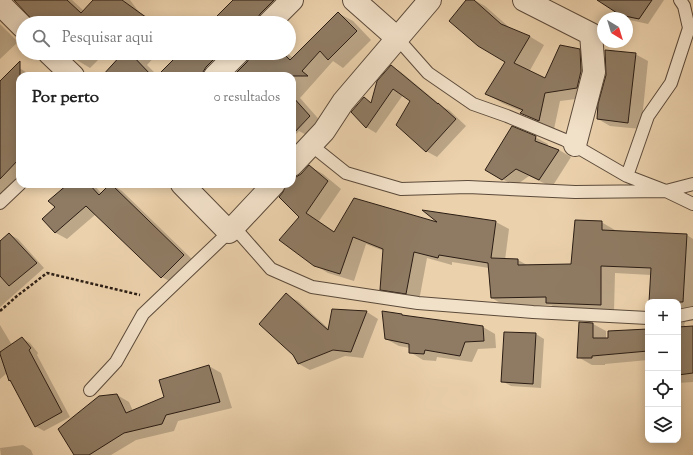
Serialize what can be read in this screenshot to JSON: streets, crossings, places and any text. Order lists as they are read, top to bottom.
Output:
{
  "north": "bottom right",
  "page": {
    "search": "Pesquisar aqui",
    "heading": ["Por perto", "0 resultados"],
    "map_buttons": ["+", "−"]
  }
}
